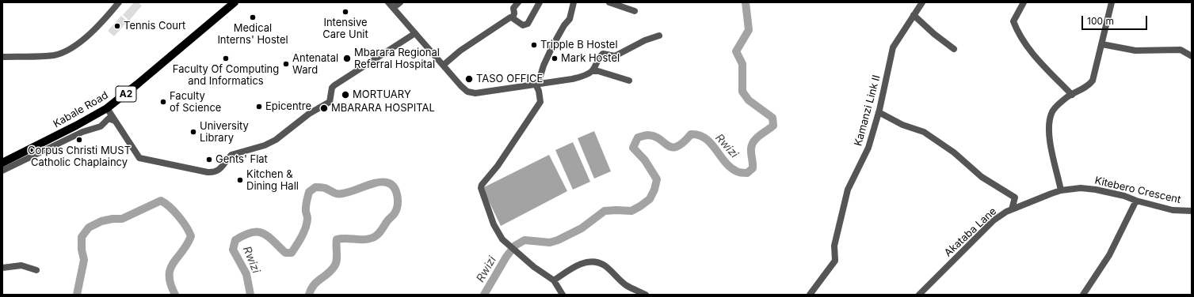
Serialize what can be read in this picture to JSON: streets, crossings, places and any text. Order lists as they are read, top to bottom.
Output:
{
  "streets": {
    "main road": ["A2", "Kabale Road"],
    "street": ["Kamanzi Link II", "Kitebero Crescent", "Akataba Lane"]
  },
  "crossings": [
    ["Kitebero Crescent", "Akataba Lane"]
  ],
  "water": ["Rwizi"],
  "places": [
    "Intensive Care Unit",
    "Medical Interns' Hostel",
    "Tennis Court",
    "Tripple B Hostel",
    "Faculty Of Computing and Informatics",
    "Mbarara Regional Referral Hospital",
    "Mark Hostel",
    "Antenatal Ward",
    "TASO OFFICE",
    "MORTUARY",
    "Faculty of Science",
    "Epicentre",
    "MBARARA HOSPITAL",
    "University Library",
    "Corpus Christi MUST Catholic Chaplaincy",
    "Gents' Flat",
    "Kitchen & Dining Hall"
  ],
  "scale_bar": "100 m"
}
